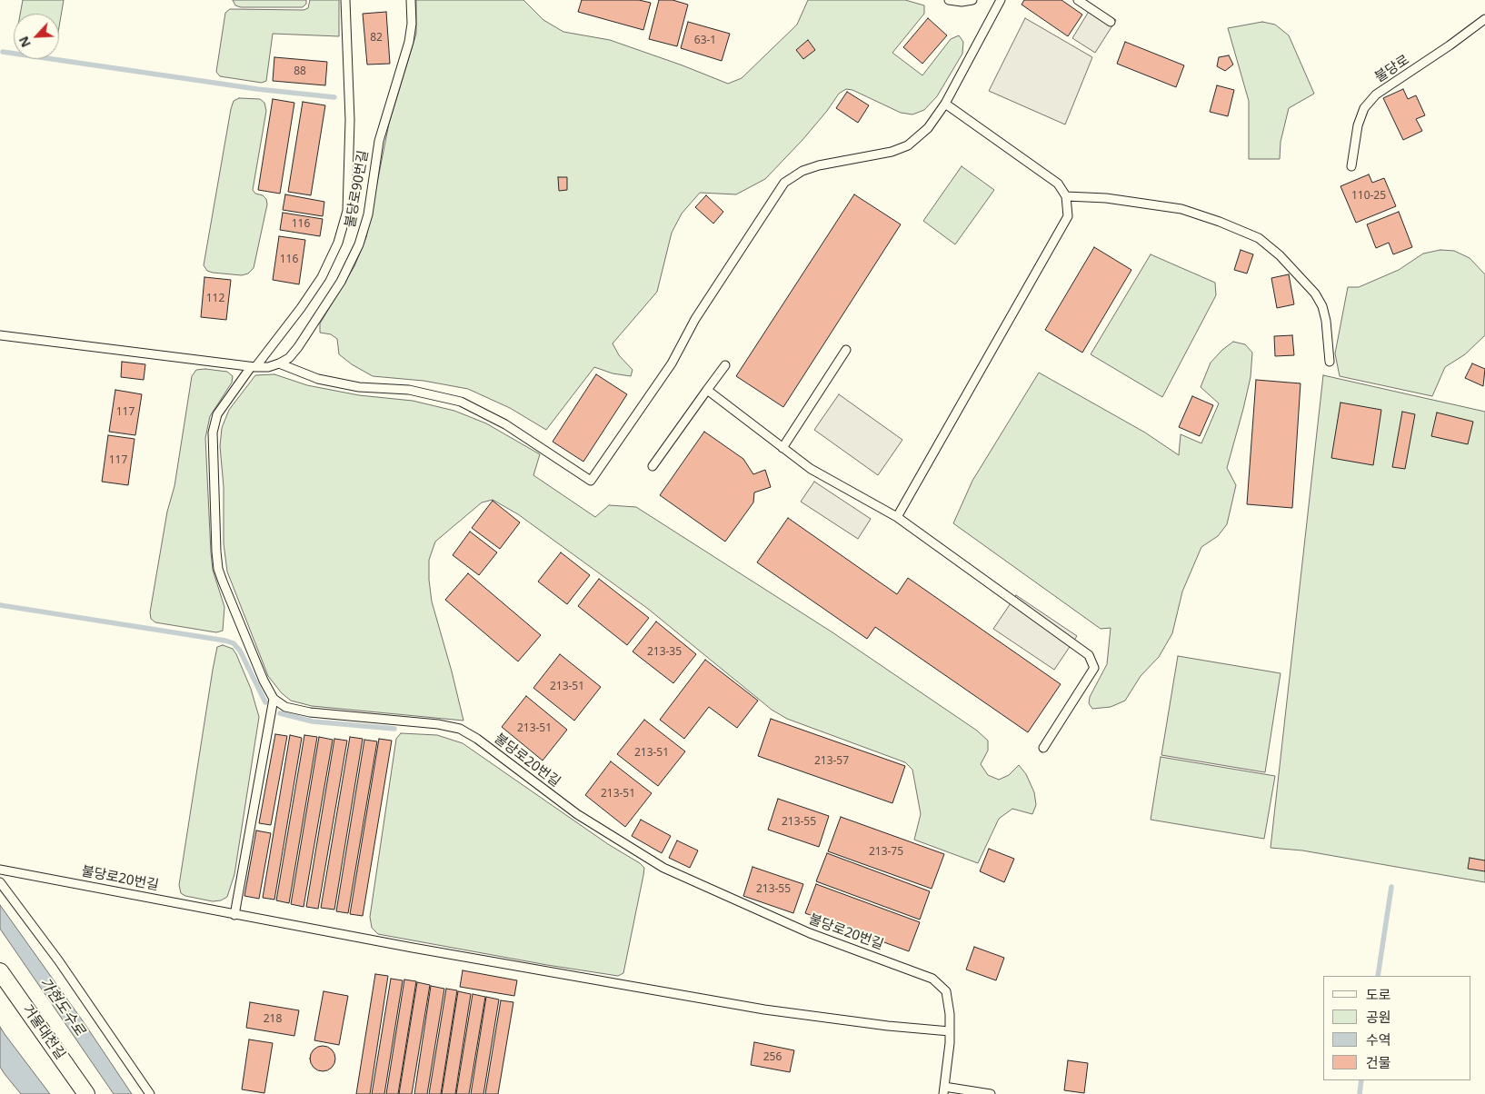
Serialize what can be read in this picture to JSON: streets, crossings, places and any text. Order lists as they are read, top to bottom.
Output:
{
  "streets": {
    "street": ["거물대천길"],
    "lane": ["불당로", "불당로90번길", "불당로20번길"]
  },
  "water": ["가현도수로"],
  "house_numbers": [
    "82",
    "63-1",
    "88",
    "110-25",
    "116",
    "116",
    "112",
    "117",
    "117",
    "213-35",
    "213-51",
    "213-51",
    "213-51",
    "213-57",
    "213-51",
    "213-55",
    "213-75",
    "213-55",
    "218",
    "256"
  ],
  "legend": [
    "도로",
    "공원",
    "수역",
    "건물"
  ],
  "north": "bottom left"
}
